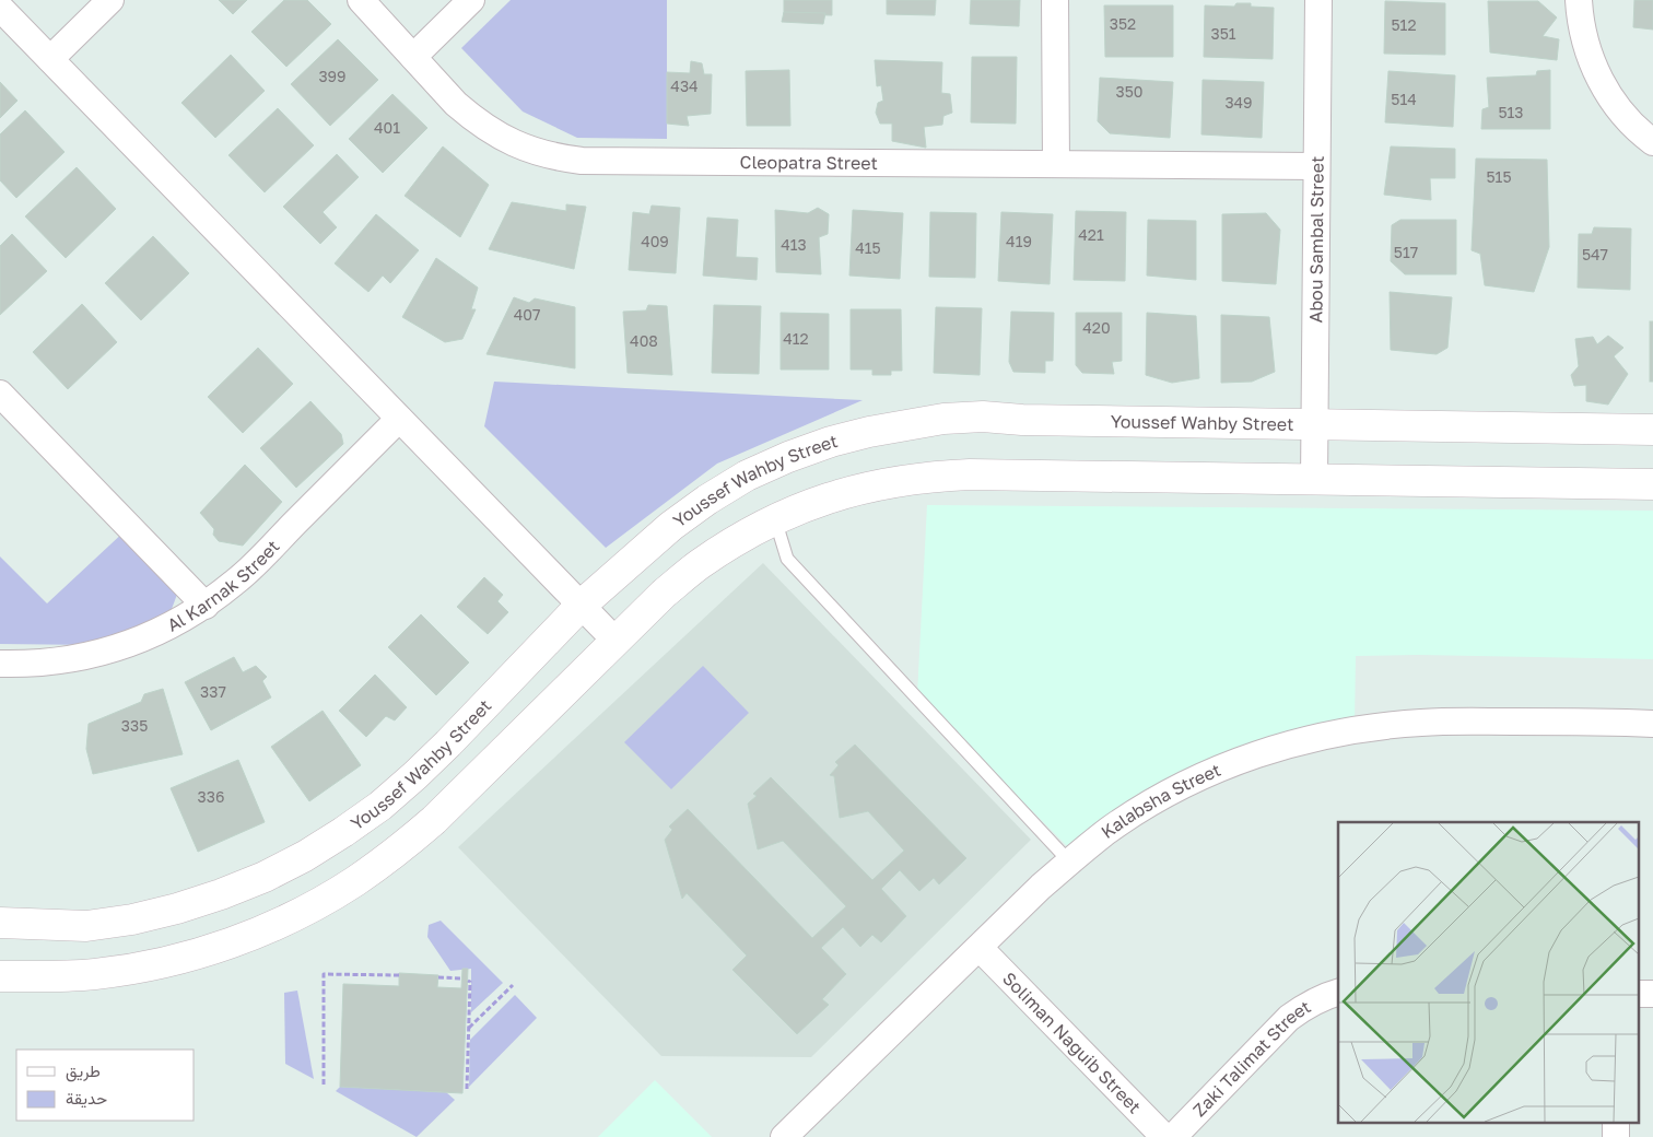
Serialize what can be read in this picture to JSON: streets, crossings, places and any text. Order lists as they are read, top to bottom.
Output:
{
  "streets": {
    "street": [
      "Cleopatra Street",
      "Abou Sambal Street",
      "Youssef Wahby Street",
      "Al Karnak Street",
      "Kalabsha Street",
      "Soliman Naguib Street",
      "Zaki Talimat Street"
    ]
  },
  "crossings": [
    ["Cleopatra Street", "Abou Sambal Street"],
    ["Abou Sambal Street", "Youssef Wahby Street"],
    ["Kalabsha Street", "Soliman Naguib Street"]
  ],
  "house_numbers": [
    "352",
    "512",
    "351",
    "399",
    "434",
    "350",
    "514",
    "349",
    "513",
    "401",
    "515",
    "421",
    "409",
    "419",
    "413",
    "415",
    "517",
    "547",
    "407",
    "420",
    "412",
    "408",
    "337",
    "335",
    "336"
  ],
  "legend": ["طريق", "حديقة"]
}
